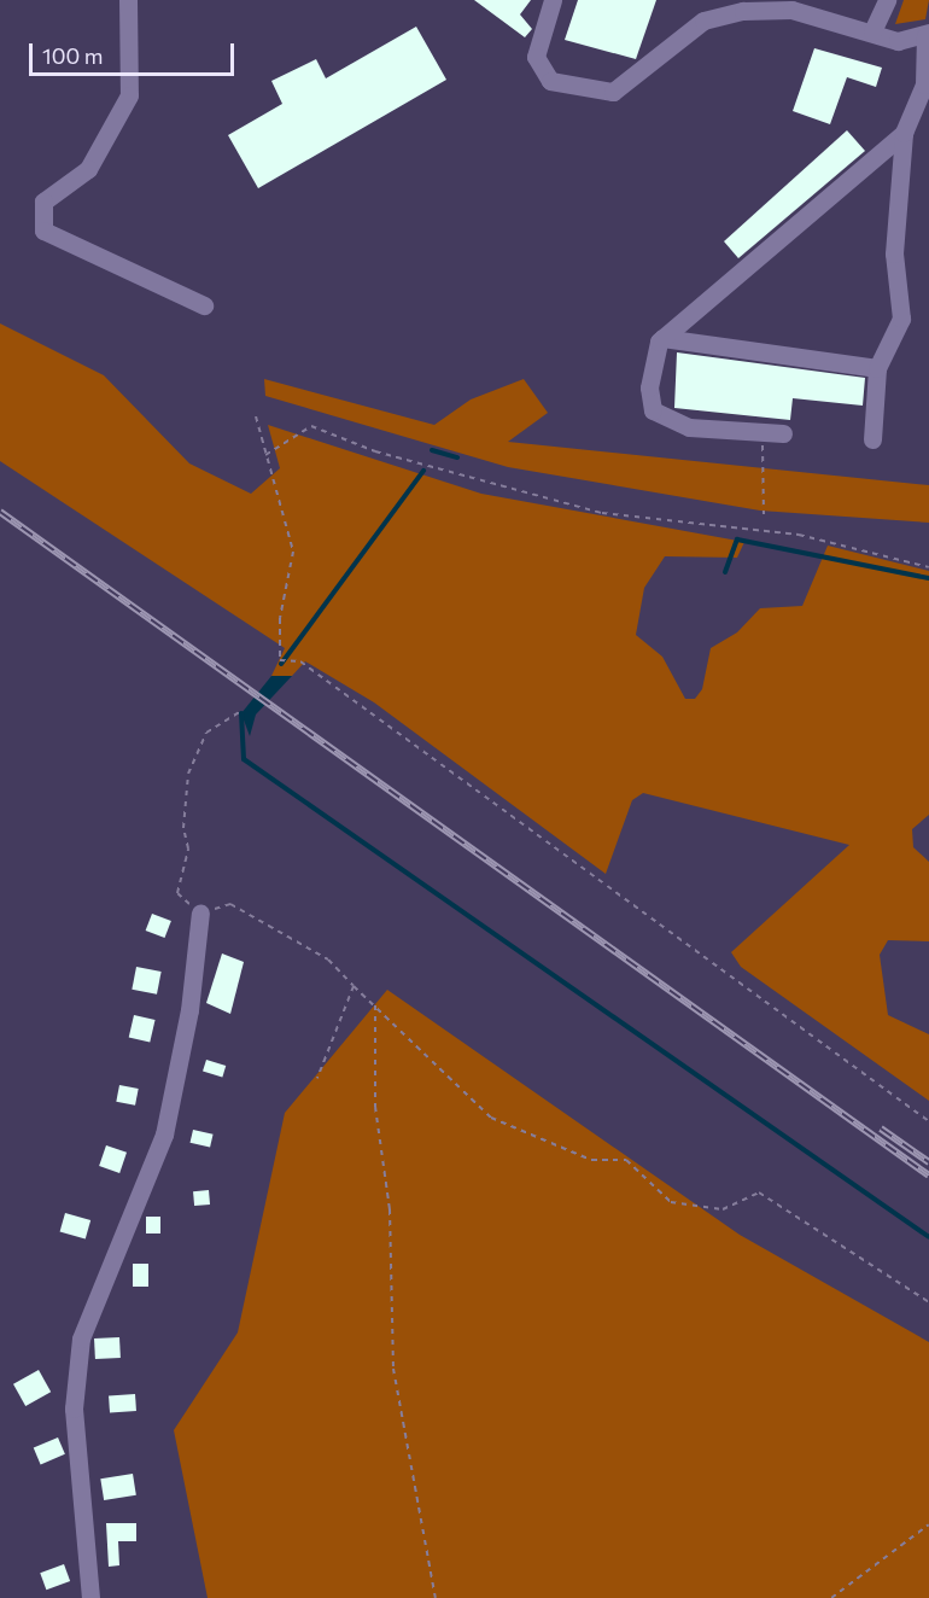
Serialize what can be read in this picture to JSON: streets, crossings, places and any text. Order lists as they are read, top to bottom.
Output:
{
  "scale_bar": "100 m"
}
